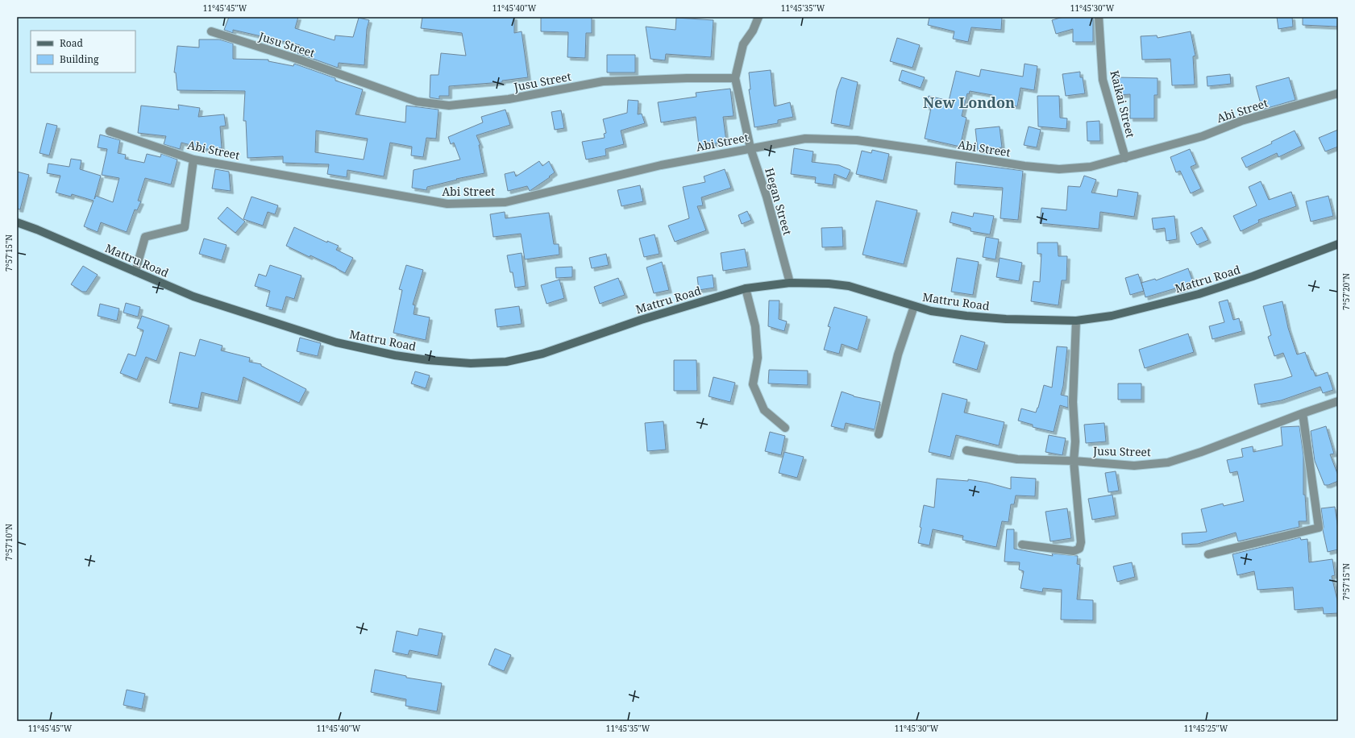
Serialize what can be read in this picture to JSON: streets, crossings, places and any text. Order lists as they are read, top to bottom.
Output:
{
  "streets": {
    "main road": ["Mattru Road"],
    "street": [
      "Jusu Street",
      "Kaikai Street",
      "Abi Street",
      "Hegan Street"
    ]
  },
  "crossings": [
    ["Jusu Street", "Hegan Street"],
    ["Kaikai Street", "Abi Street"],
    ["Abi Street", "Hegan Street"],
    ["Hegan Street", "Mattru Road"]
  ],
  "districts": ["New London"],
  "legend": ["Road", "Building"],
  "coordinates": [
    "11°45'45\"W",
    "11°45'40\"W",
    "11°45'35\"W",
    "11°45'30\"W",
    "7°57'15\"N",
    "7°57'20\"N",
    "7°57'10\"N",
    "11°45'25\"W"
  ]
}
